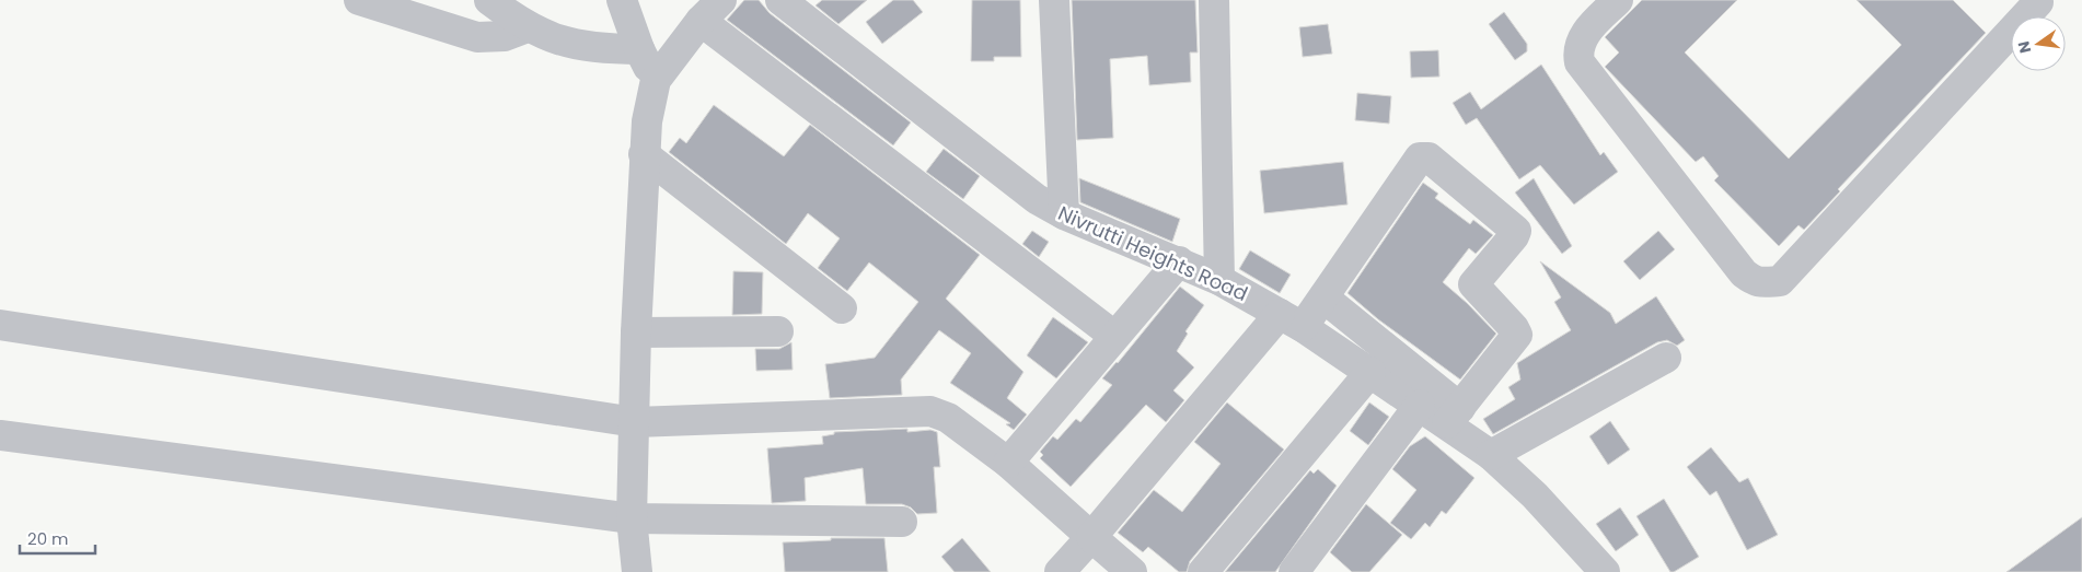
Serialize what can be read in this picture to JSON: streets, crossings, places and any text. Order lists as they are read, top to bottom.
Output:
{
  "streets": {
    "street": ["Nivrutti Heights Road"]
  },
  "scale_bar": "20 m",
  "north": "left"
}
